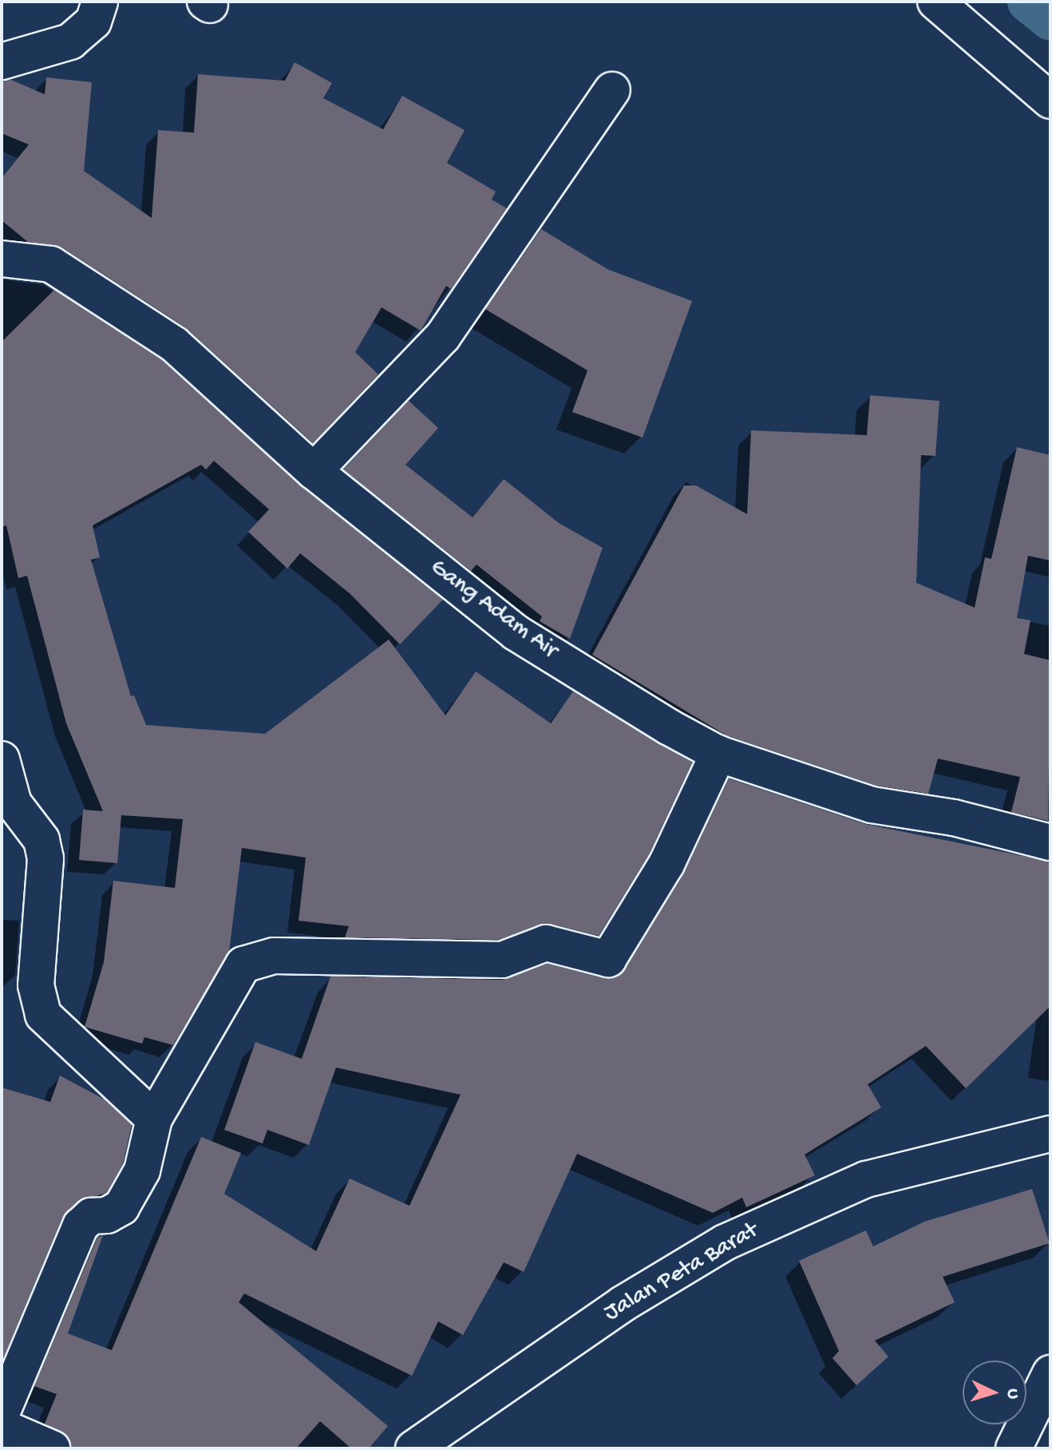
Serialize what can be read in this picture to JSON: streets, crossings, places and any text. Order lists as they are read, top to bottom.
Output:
{
  "streets": {
    "street": ["Gang Adam Air", "Jalan Peta Barat"]
  },
  "north": "right"
}
